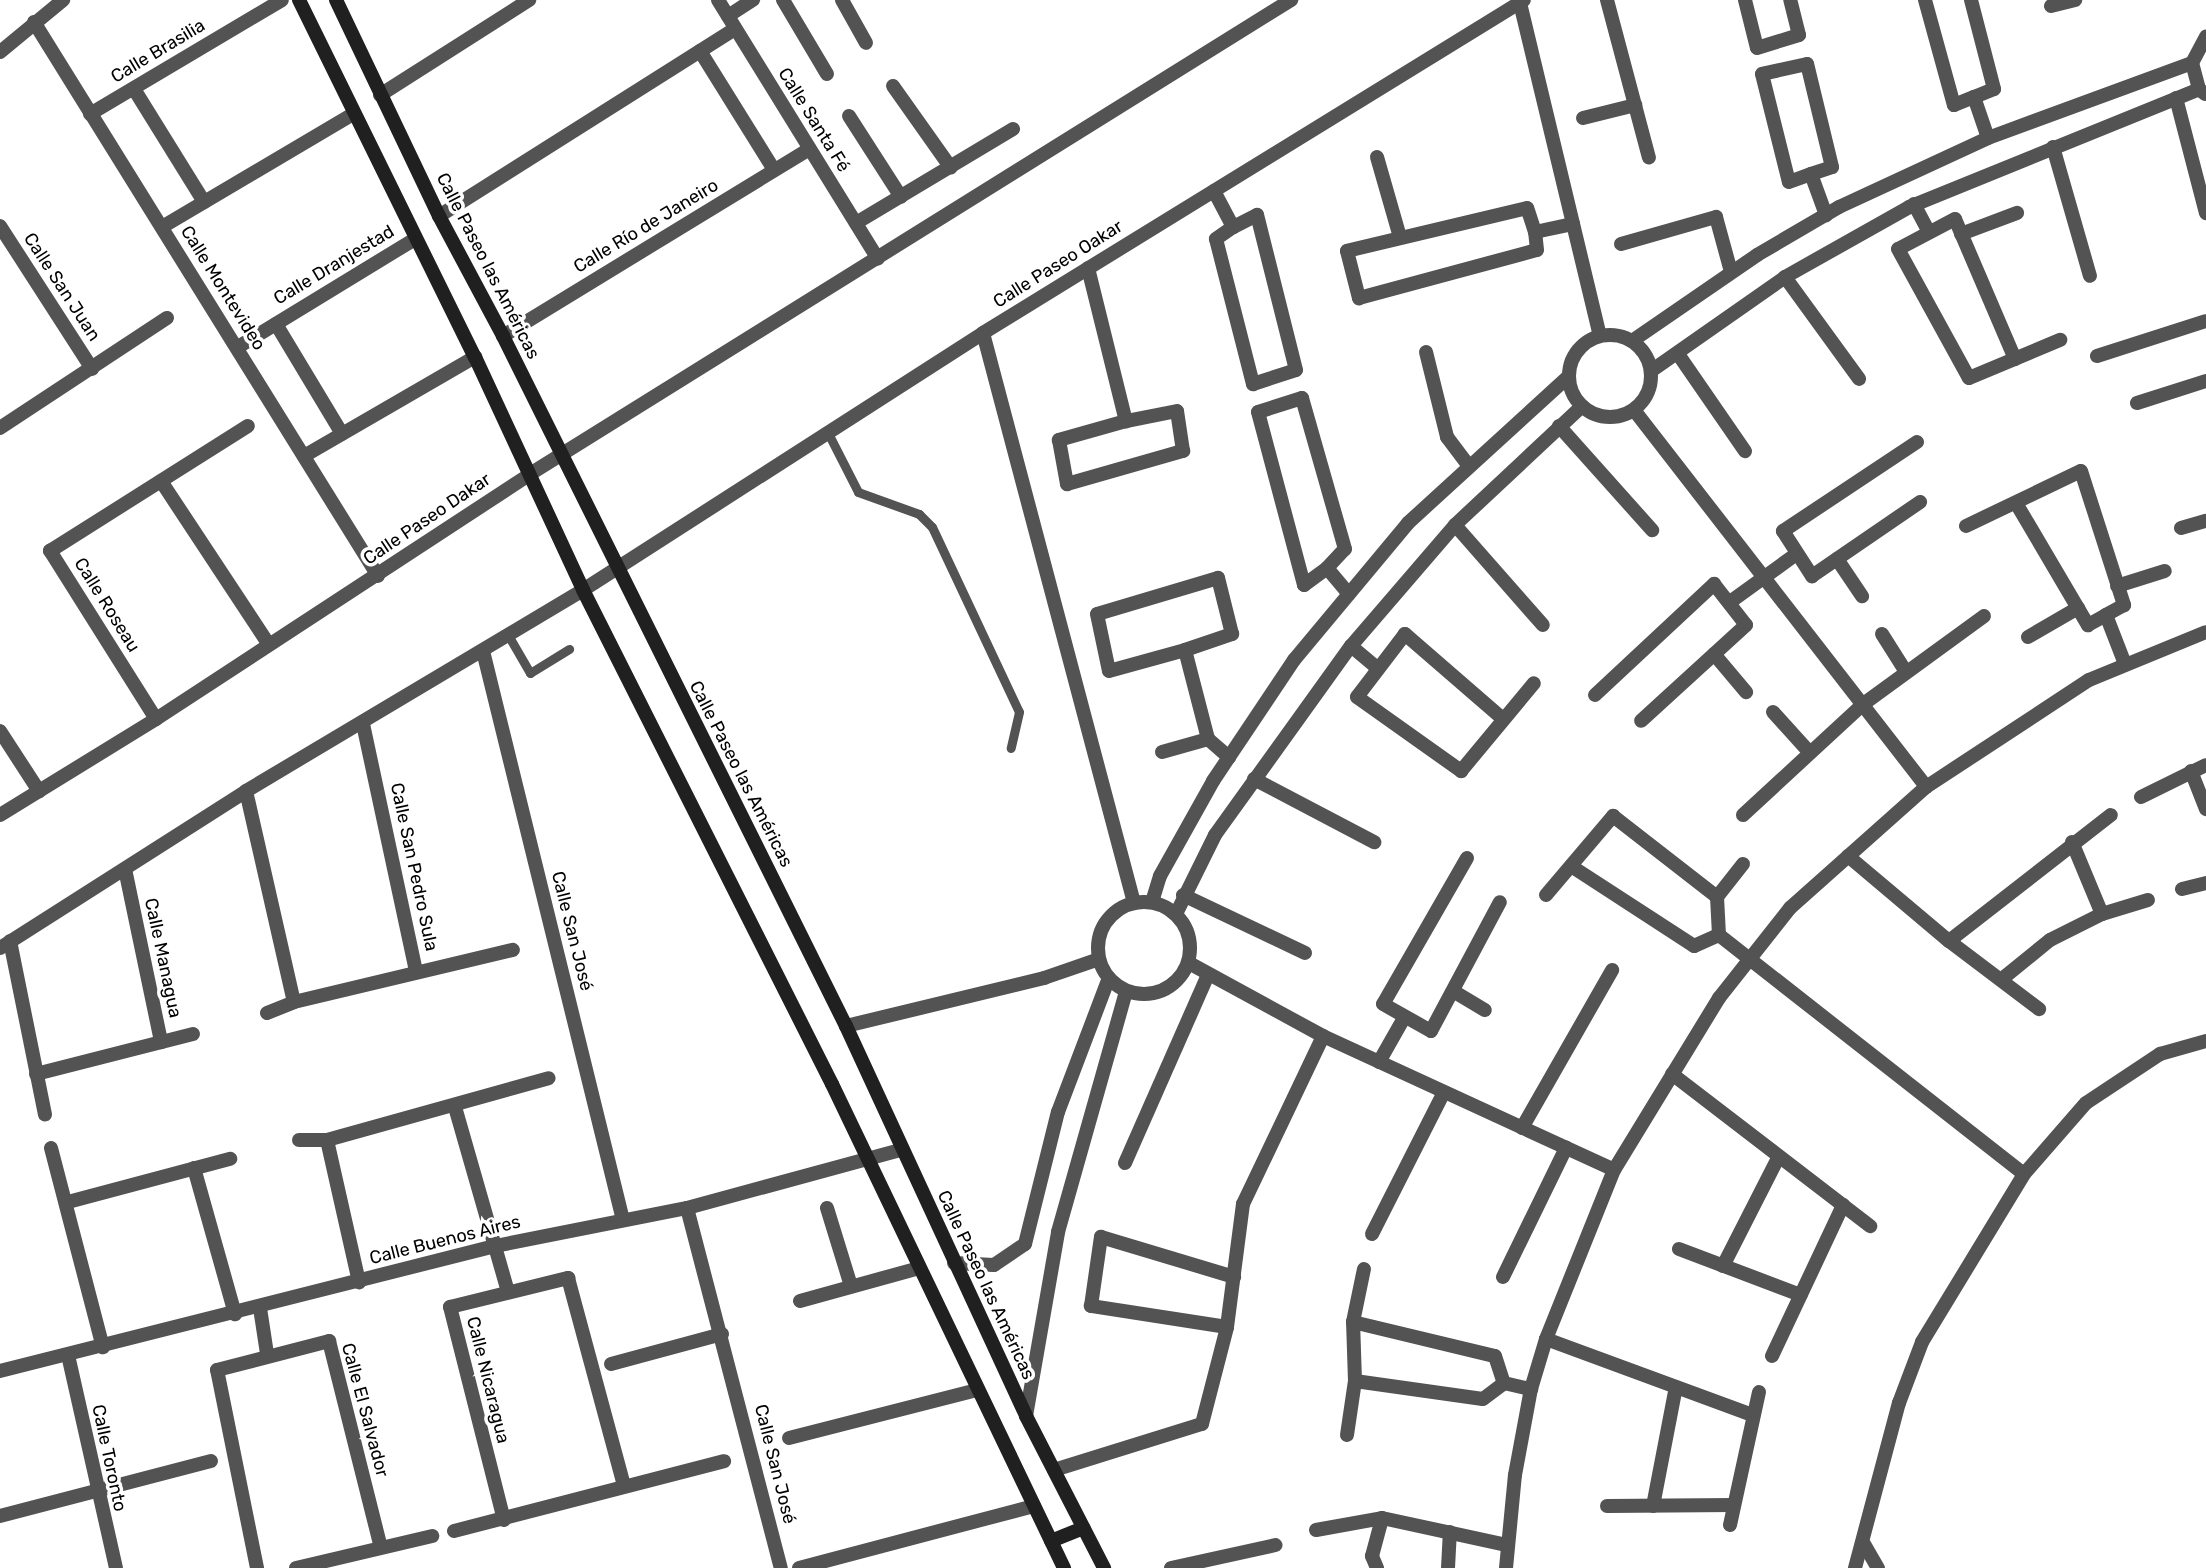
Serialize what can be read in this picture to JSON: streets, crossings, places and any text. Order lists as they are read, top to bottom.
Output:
{
  "streets": {
    "street": [
      "Calle Brasilia",
      "Calle Santa Fé",
      "Calle Río de Janeiro",
      "Calle Paseo Oakar",
      "Calle Dranjestad",
      "Calle Paseo las Américas",
      "Calle San Juan",
      "Calle Montevideo",
      "Calle Paseo Dakar",
      "Calle Roseau",
      "Calle San Pedro Sula",
      "Calle San José",
      "Calle Managua",
      "Calle Buenos Aires",
      "Calle Nicaragua",
      "Calle El Salvador",
      "Calle Toronto"
    ]
  },
  "crossings": [
    ["Calle Brasilia", "Calle Montevideo"],
    ["Calle Santa Fé", "Calle Río de Janeiro"],
    ["Calle Santa Fé", "Calle Paseo Dakar"],
    ["Calle Río de Janeiro", "Calle Paseo las Américas"],
    ["Calle Paseo Oakar", "Calle Paseo las Américas"],
    ["Calle Dranjestad", "Calle Montevideo"],
    ["Calle Paseo las Américas", "Calle Paseo Dakar"],
    ["Calle Paseo las Américas", "Calle Buenos Aires"],
    ["Calle Montevideo", "Calle Paseo Dakar"],
    ["Calle Paseo Dakar", "Calle Roseau"],
    ["Calle San José", "Calle Buenos Aires"],
    ["Calle Buenos Aires", "Calle Toronto"]
  ]
}
